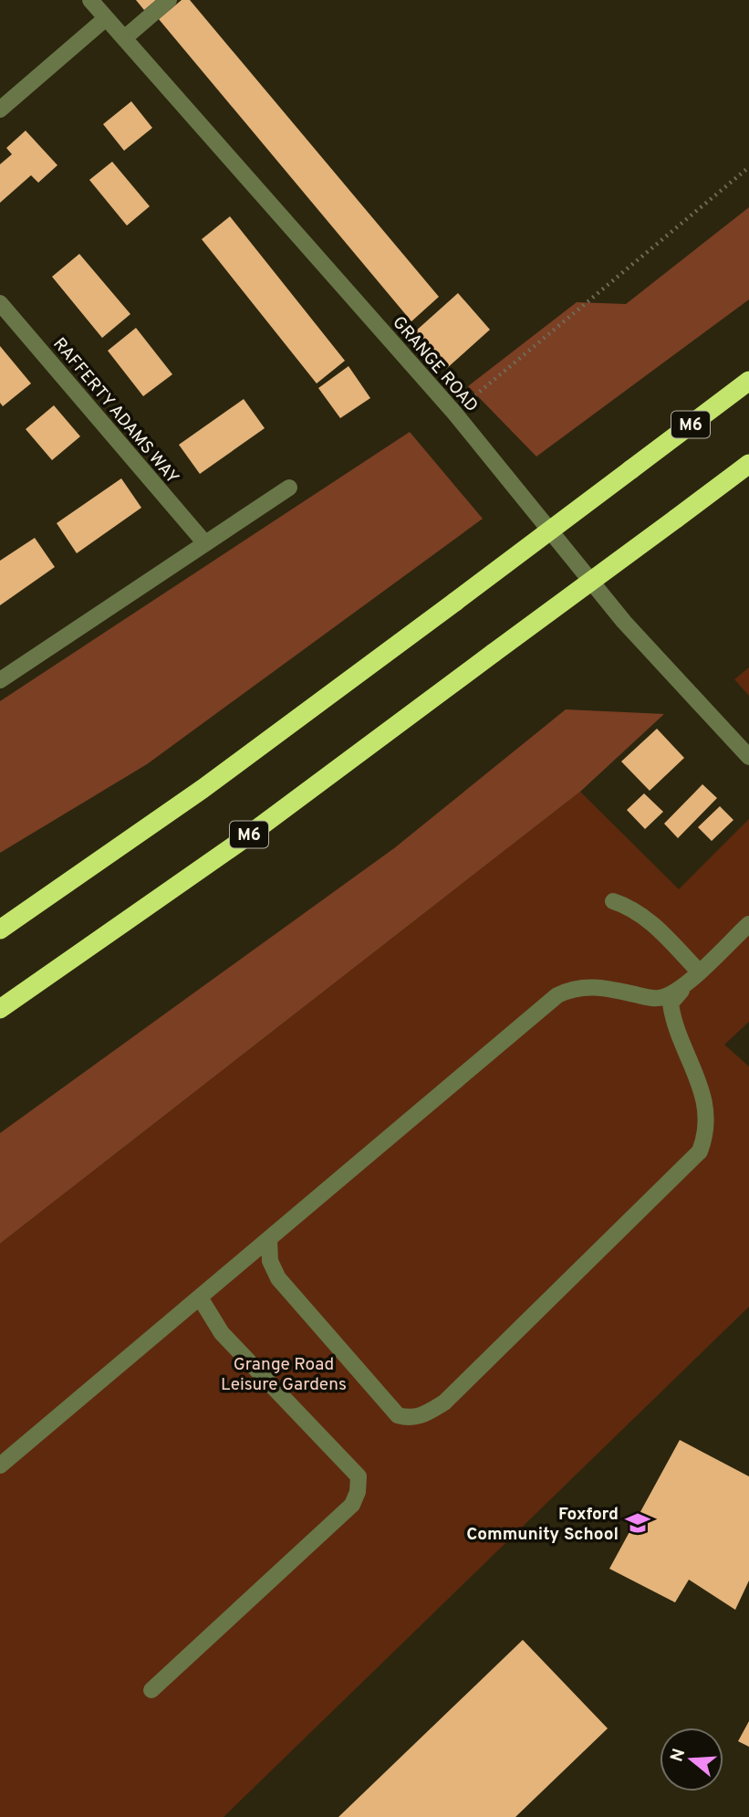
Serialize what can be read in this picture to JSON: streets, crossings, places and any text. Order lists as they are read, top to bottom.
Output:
{
  "streets": {
    "highway": ["M6"],
    "street": ["GRANGE ROAD", "RAFFERTY ADAMS WAY"]
  },
  "parks": ["Grange Road Leisure Gardens"],
  "places": {
    "school or university": ["Foxford Community School"]
  },
  "north": "left"
}
